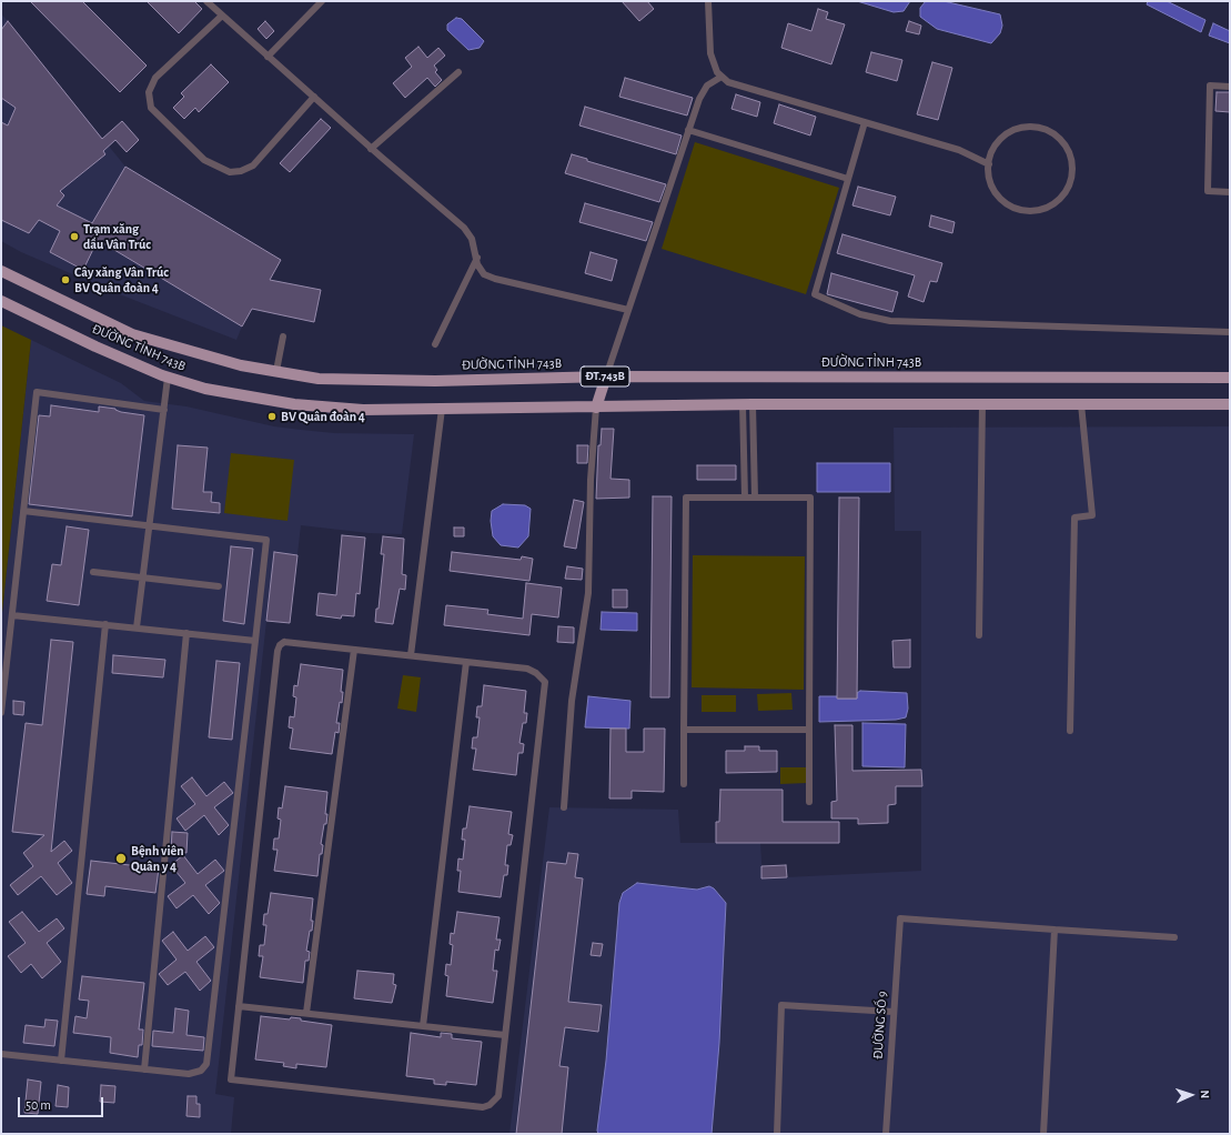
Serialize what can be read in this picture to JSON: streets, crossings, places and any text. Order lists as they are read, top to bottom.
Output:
{
  "streets": {
    "main road": ["ĐƯỜNG TỈNH 743B", "ĐT.743B"],
    "lane": ["ĐƯỜNG SỐ 9"]
  },
  "places": [
    "Trạm xăng dầu Vân Trúc",
    "Cây xăng Vân Trúc BV Quân đoàn 4",
    "BV Quân đoàn 4",
    "Bệnh viên Quân y 4"
  ],
  "scale_bar": "50 m",
  "north": "right"
}
